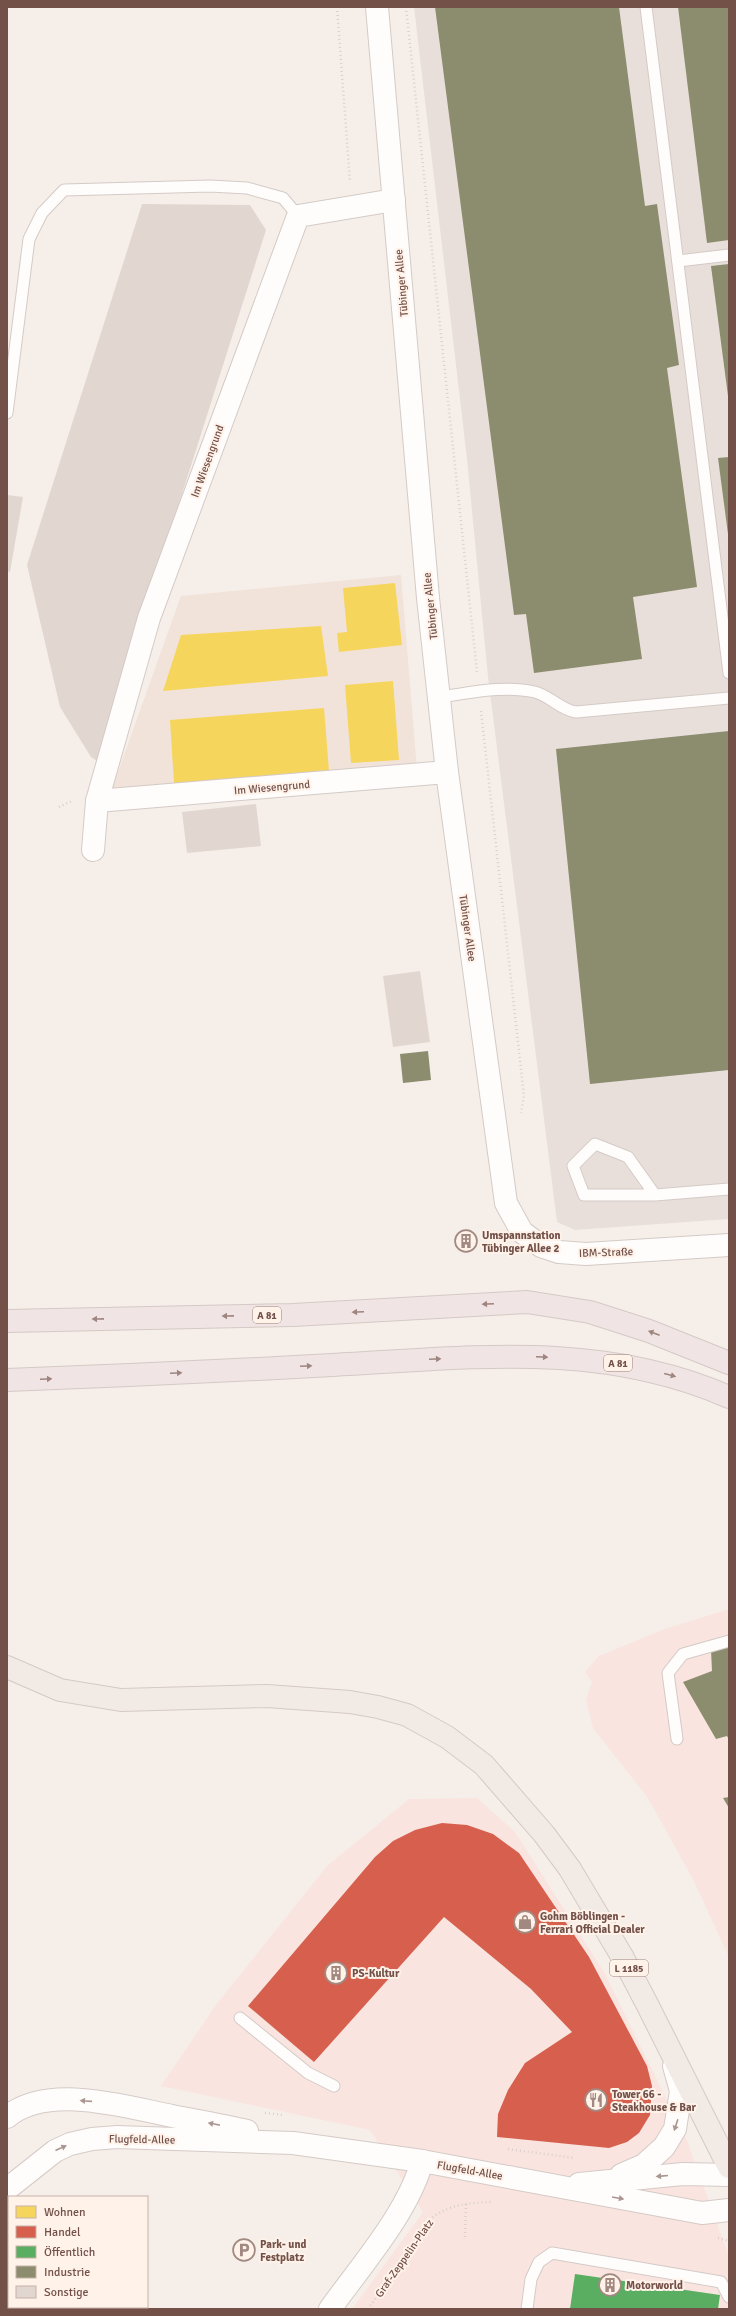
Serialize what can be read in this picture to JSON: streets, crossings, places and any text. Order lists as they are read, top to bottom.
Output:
{
  "streets": {
    "highway": ["A 81"],
    "main road": ["L 1185"],
    "street": [
      "Tübinger Allee",
      "Im Wiesengrund",
      "IBM-Straße",
      "Flugfeld-Allee"
    ],
    "path": ["Graf-Zeppelin-Platz"]
  },
  "crossings": [
    ["Tübinger Allee", "Im Wiesengrund"],
    ["Tübinger Allee", "IBM-Straße"]
  ],
  "places": {
    "building": ["Umspannstation Tübinger Allee 2", "PS-Kultur", "Motorworld"],
    "shop": ["Gohm Böblingen - Ferrari Official Dealer"],
    "restaurant": ["Tower 66 - Steakhouse & Bar"],
    "parking": ["Park- und Festplatz"]
  },
  "legend": [
    "Wohnen",
    "Handel",
    "Öffentlich",
    "Industrie",
    "Sonstige"
  ]
}
